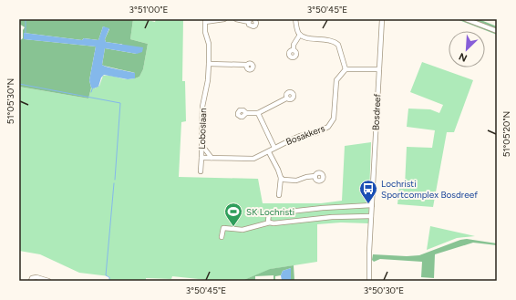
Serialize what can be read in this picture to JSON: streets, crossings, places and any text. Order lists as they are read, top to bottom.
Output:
{
  "streets": {
    "street": ["Bosdreef", "Loboslaan", "Bosakkers"]
  },
  "crossings": [
    ["Loboslaan", "Bosakkers"]
  ],
  "places": {
    "bus stop": ["Lochristi Sportcomplex Bosdreef"],
    "sports": ["SK Lochristi"]
  },
  "north": "bottom left",
  "coordinates": [
    "3°51'00\"E",
    "3°50'45\"E",
    "51°05'30\"N",
    "51°05'20\"N",
    "3°50'30\"E"
  ]
}
